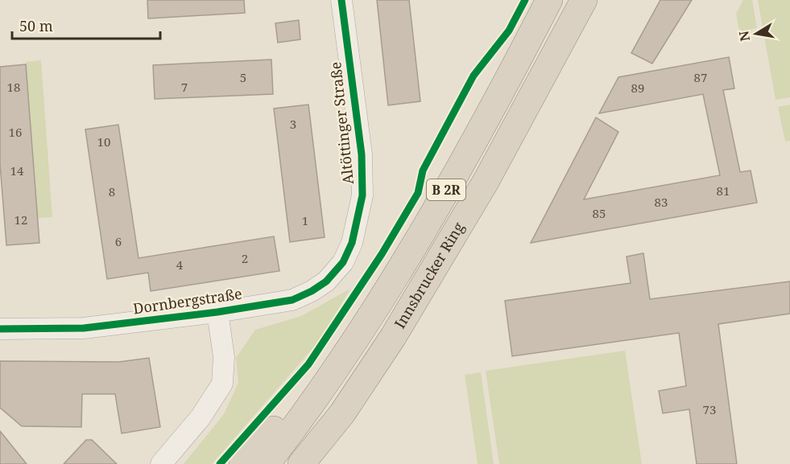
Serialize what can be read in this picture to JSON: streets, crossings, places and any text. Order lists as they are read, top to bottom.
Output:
{
  "streets": {
    "highway": ["B 2R", "Innsbrucker Ring"],
    "street": ["Altöttinger Straße", "Dornbergstraße"]
  },
  "crossings": [
    ["Altöttinger Straße", "Dornbergstraße"]
  ],
  "house_numbers": [
    "5",
    "87",
    "18",
    "7",
    "89",
    "3",
    "16",
    "10",
    "14",
    "81",
    "8",
    "83",
    "85",
    "12",
    "1",
    "6",
    "2",
    "4",
    "73"
  ],
  "scale_bar": "50 m",
  "north": "left"
}
